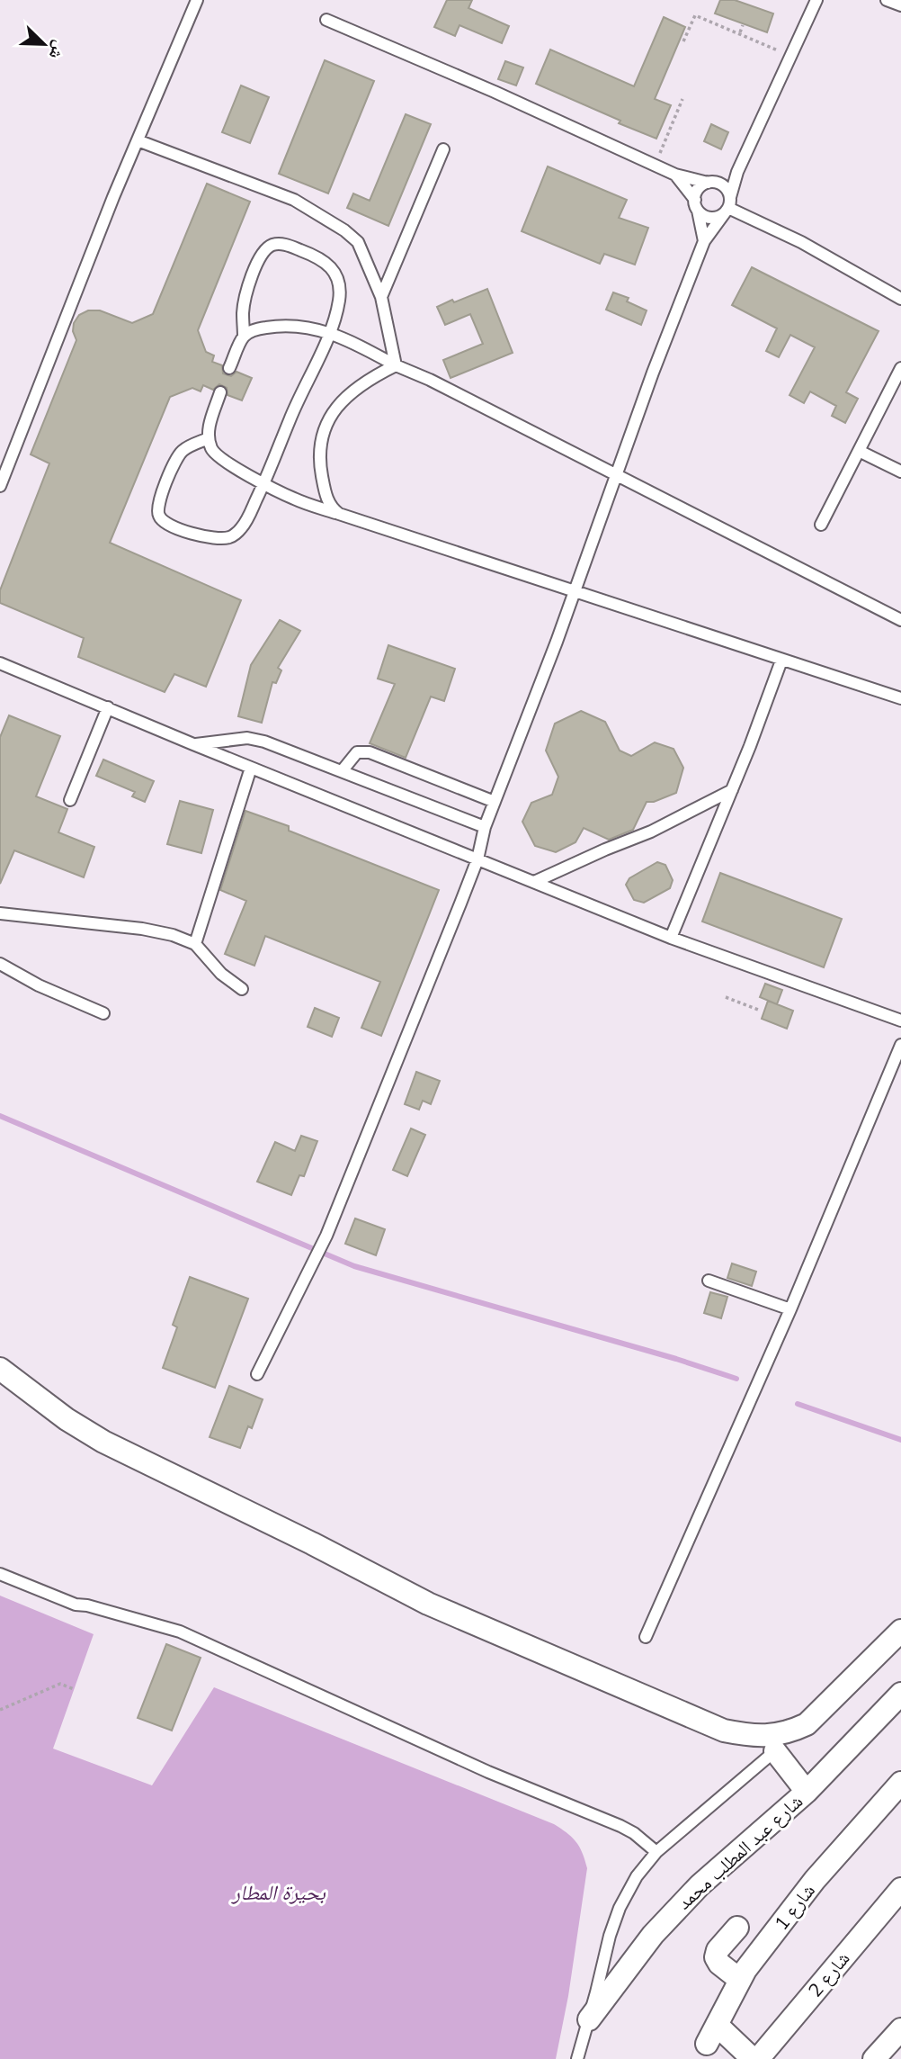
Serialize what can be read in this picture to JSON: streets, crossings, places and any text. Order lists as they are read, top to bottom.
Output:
{
  "streets": {
    "street": ["شارع عبد المطلب محمد", "شارع 1", "شارع 2"]
  },
  "water": ["بحيرة المطار"],
  "north": "bottom right"
}
